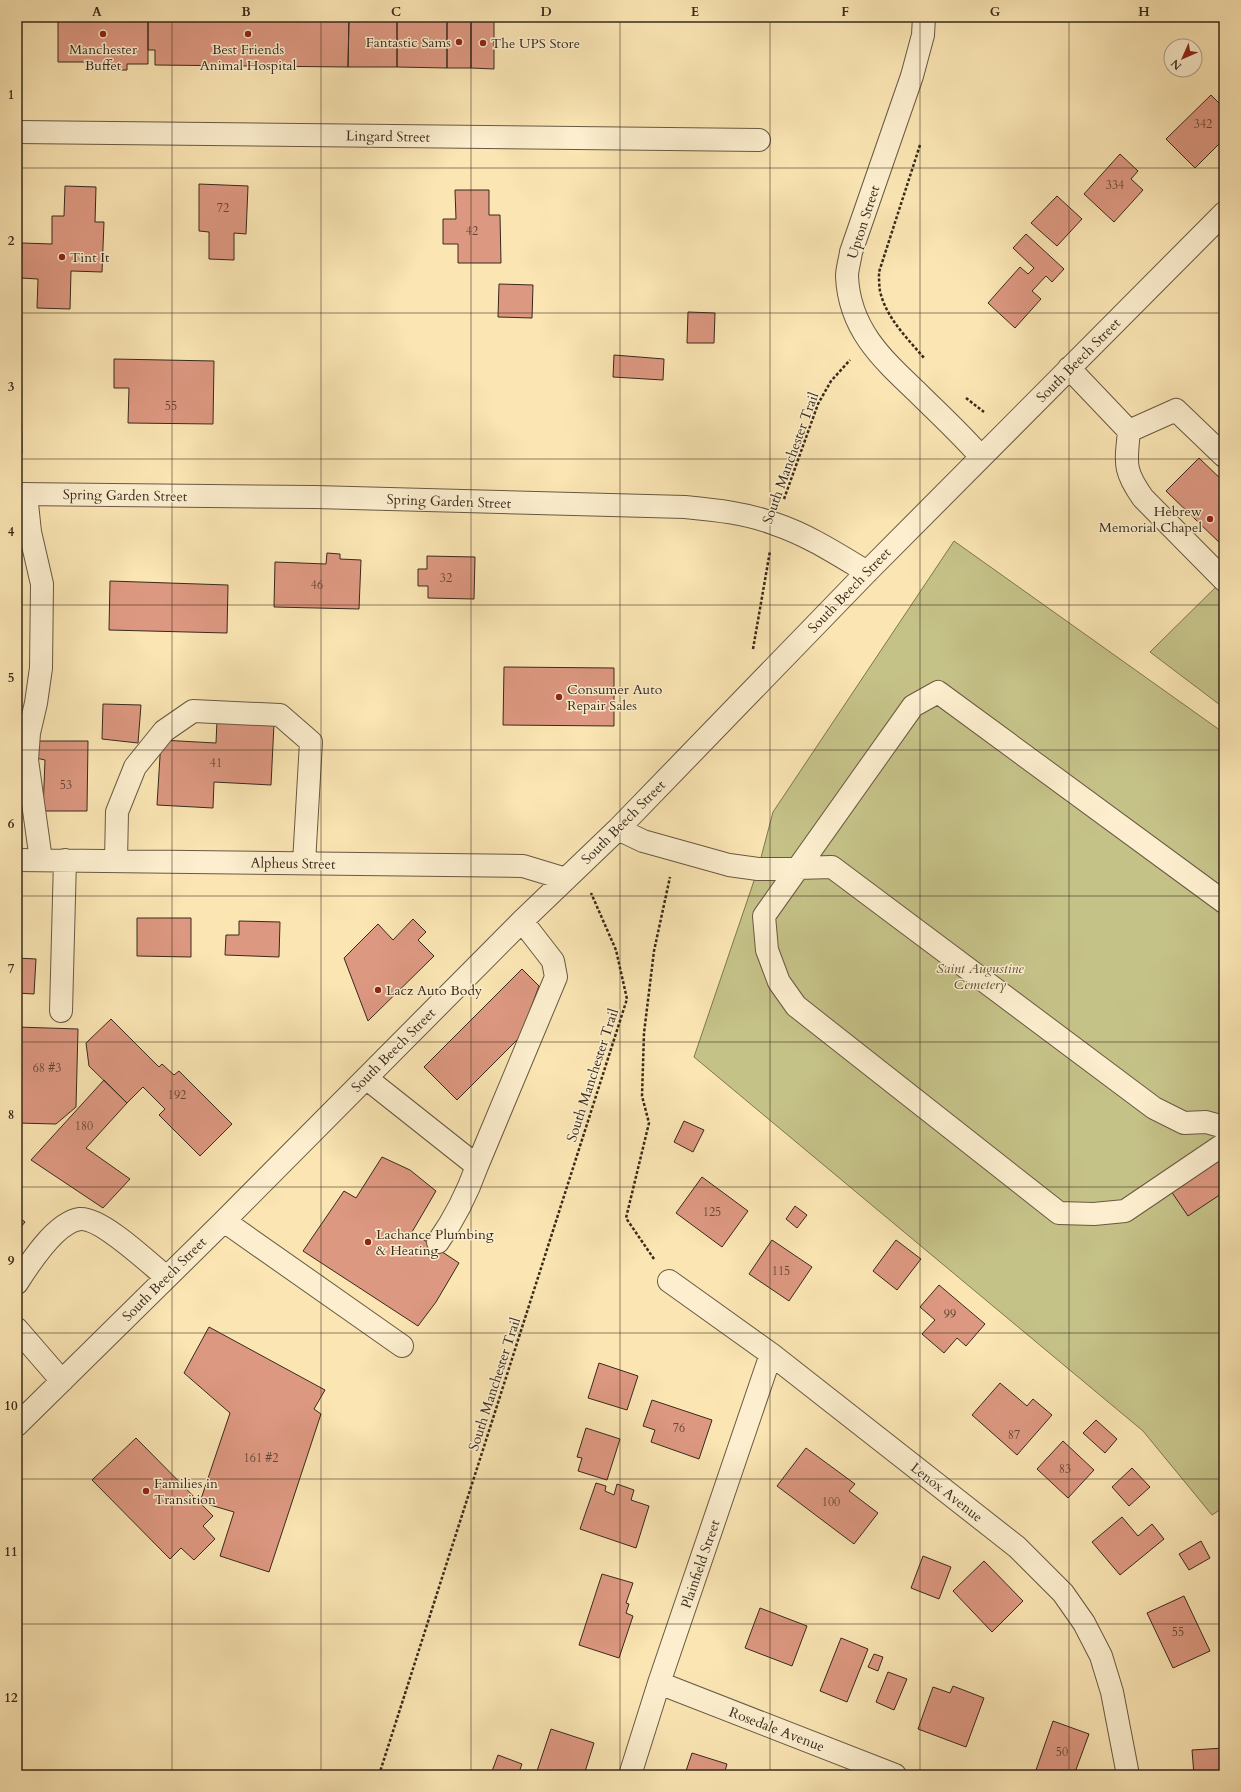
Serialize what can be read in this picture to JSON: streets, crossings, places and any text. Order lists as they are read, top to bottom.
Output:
{
  "streets": {
    "street": [
      "Lingard Street",
      "Upton Street",
      "South Beech Street",
      "Spring Garden Street",
      "Alpheus Street",
      "Lenox Avenue",
      "Plainfield Street",
      "Rosedale Avenue"
    ],
    "path": ["South Manchester Trail"]
  },
  "crossings": [
    ["Upton Street", "South Beech Street"],
    ["Upton Street", "South Manchester Trail"],
    ["South Beech Street", "Spring Garden Street"],
    ["South Beech Street", "Alpheus Street"],
    ["South Manchester Trail", "Spring Garden Street"],
    ["Lenox Avenue", "Plainfield Street"],
    ["Plainfield Street", "Rosedale Avenue"]
  ],
  "parks": ["Saint Augustine Cemetery"],
  "places": [
    "Manchester Buffet",
    "Best Friends Animal Hospital",
    "Fantastic Sams",
    "The UPS Store",
    "Tint It",
    "Hebrew Memorial Chapel",
    "Consumer Auto Repair Sales",
    "Lacz Auto Body",
    "Lachance Plumbing & Heating",
    "Families in Transition"
  ],
  "house_numbers": [
    "342",
    "334",
    "72",
    "42",
    "55",
    "32",
    "46",
    "41",
    "53",
    "68 #3",
    "192",
    "180",
    "125",
    "115",
    "99",
    "76",
    "87",
    "161 #2",
    "83",
    "100",
    "55",
    "50"
  ],
  "north": "bottom left",
  "grid": {
    "columns": [
      "A",
      "B",
      "C",
      "D",
      "E",
      "F",
      "G",
      "H"
    ],
    "rows": [
      "1",
      "2",
      "3",
      "4",
      "5",
      "6",
      "7",
      "8",
      "9",
      "10",
      "11",
      "12"
    ]
  }
}
